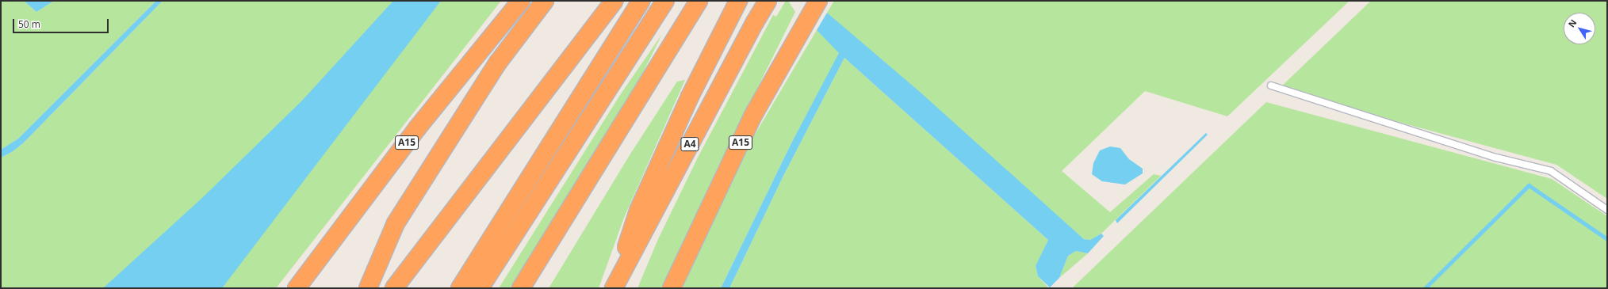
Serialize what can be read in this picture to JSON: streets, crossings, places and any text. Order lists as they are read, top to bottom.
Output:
{
  "streets": {
    "highway": ["A15", "A4"]
  },
  "scale_bar": "50 m",
  "north": "top left"
}
